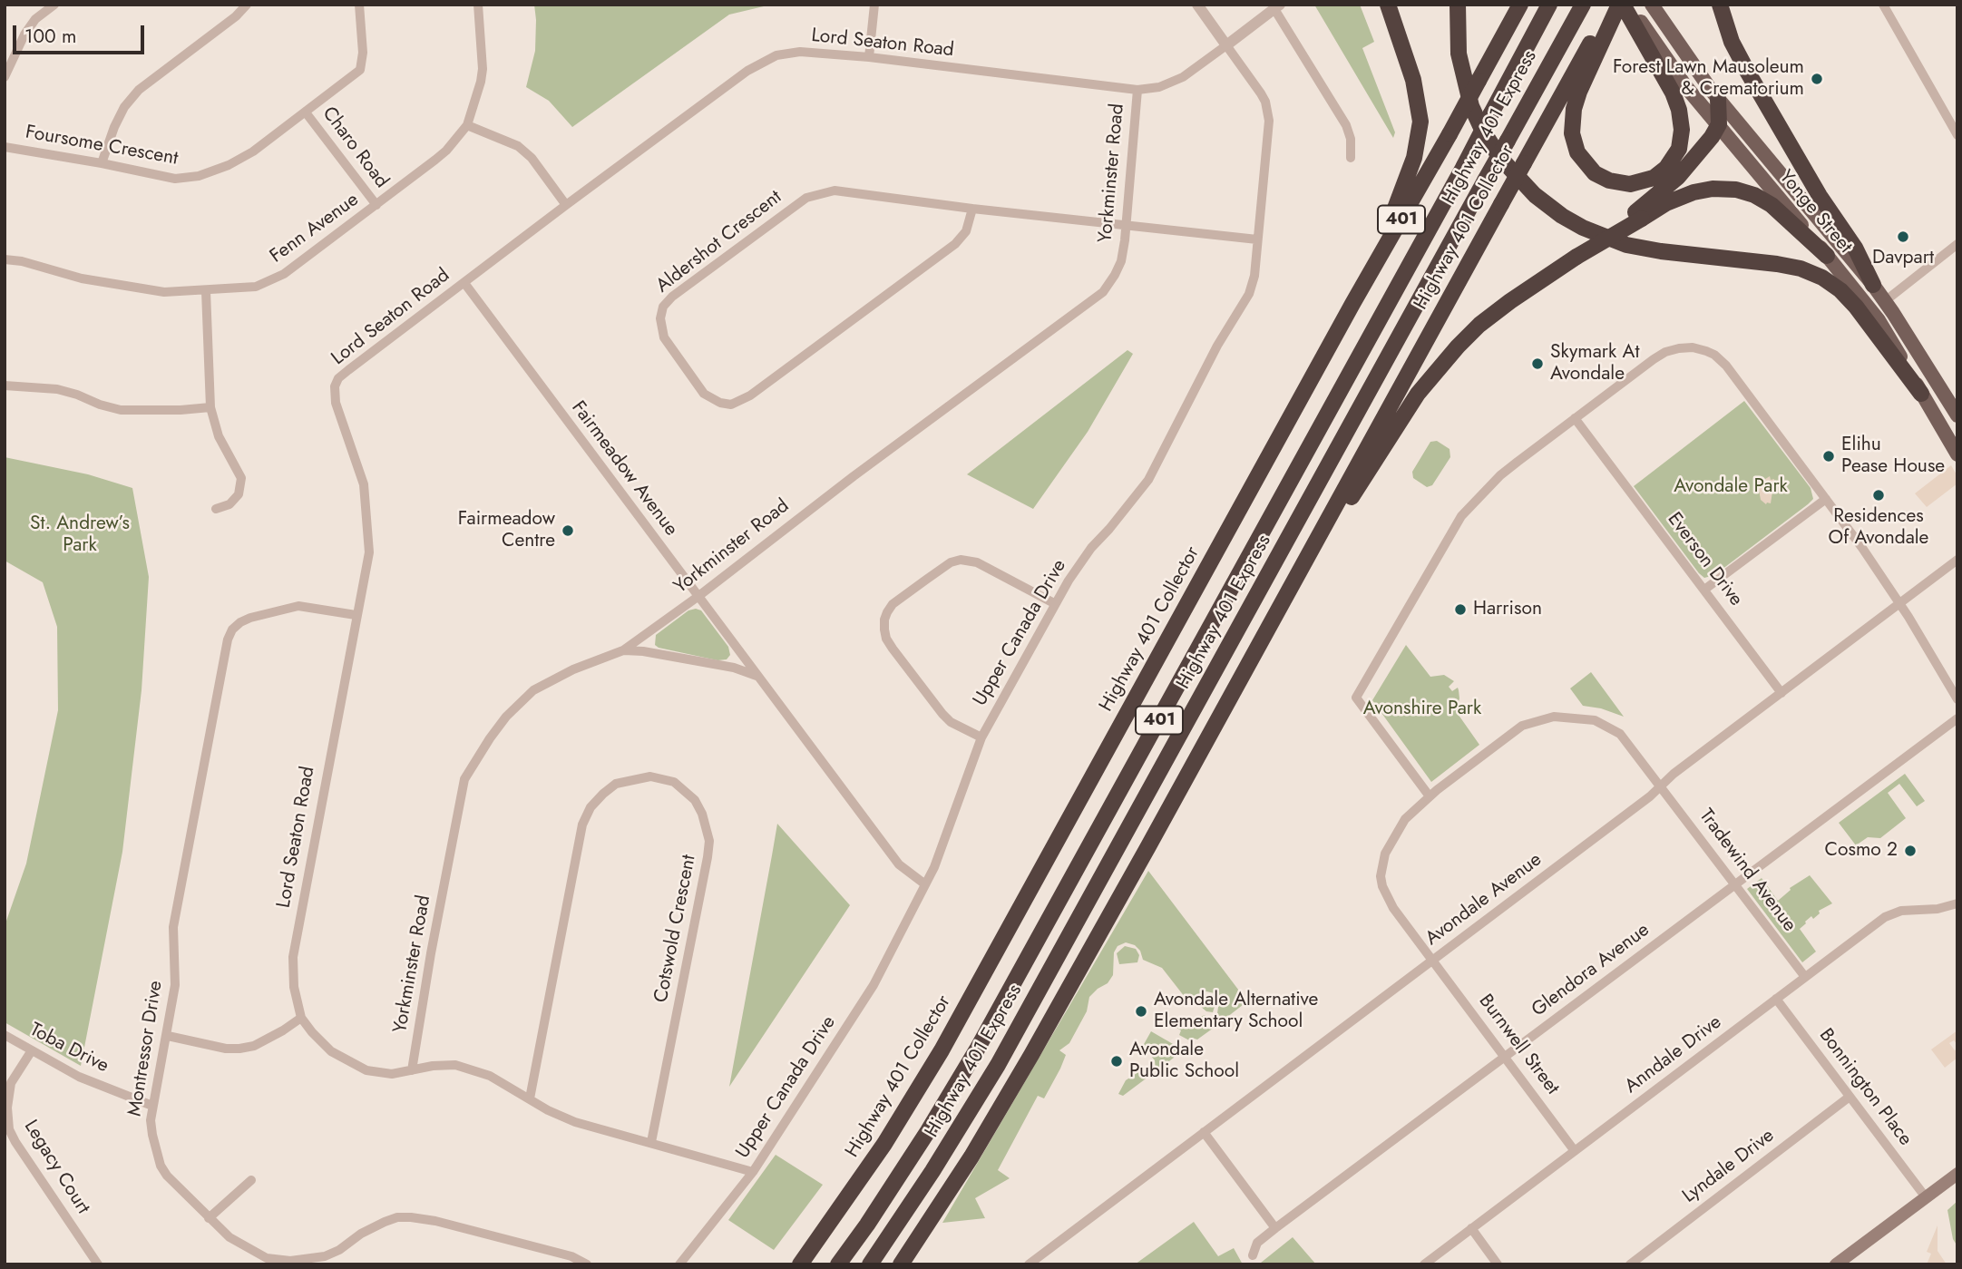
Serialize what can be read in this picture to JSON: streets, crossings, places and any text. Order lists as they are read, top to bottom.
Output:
{
  "streets": {
    "highway": ["Highway 401 Express", "401", "Highway 401 Collector"],
    "main road": ["Yonge Street"],
    "street": [
      "Lord Seaton Road",
      "Foursome Crescent",
      "Charo Road",
      "Yorkminster Road",
      "Fenn Avenue",
      "Aldershot Crescent",
      "Fairmeadow Avenue",
      "Everson Drive",
      "Upper Canada Drive",
      "Tradewind Avenue",
      "Avondale Avenue",
      "Cotswold Crescent",
      "Glendora Avenue",
      "Burnwell Street",
      "Toba Drive",
      "Montressor Drive",
      "Anndale Drive",
      "Bonnington Place",
      "Lyndale Drive",
      "Legacy Court"
    ]
  },
  "crossings": [
    ["Lord Seaton Road", "Yorkminster Road"],
    ["Lord Seaton Road", "Fairmeadow Avenue"],
    ["Lord Seaton Road", "Upper Canada Drive"],
    ["Lord Seaton Road", "Cotswold Crescent"],
    ["Lord Seaton Road", "Montressor Drive"],
    ["Foursome Crescent", "Charo Road"],
    ["Charo Road", "Fenn Avenue"],
    ["Yorkminster Road", "Aldershot Crescent"],
    ["Yorkminster Road", "Fairmeadow Avenue"],
    ["Aldershot Crescent", "Upper Canada Drive"],
    ["Fairmeadow Avenue", "Upper Canada Drive"],
    ["Everson Drive", "Avondale Avenue"],
    ["Tradewind Avenue", "Avondale Avenue"],
    ["Tradewind Avenue", "Glendora Avenue"],
    ["Tradewind Avenue", "Burnwell Street"],
    ["Tradewind Avenue", "Anndale Drive"],
    ["Avondale Avenue", "Burnwell Street"],
    ["Glendora Avenue", "Burnwell Street"],
    ["Burnwell Street", "Anndale Drive"],
    ["Toba Drive", "Montressor Drive"],
    ["Toba Drive", "Legacy Court"],
    ["Anndale Drive", "Bonnington Place"],
    ["Bonnington Place", "Lyndale Drive"]
  ],
  "parks": ["Avondale Park", "St. Andrew’s Park", "Avonshire Park"],
  "places": [
    "Forest Lawn Mausoleum & Crematorium",
    "Davpart",
    "Skymark At Avondale",
    "Elihu Pease House",
    "Residences Of Avondale",
    "Fairmeadow Centre",
    "Harrison",
    "Cosmo 2",
    "Avondale Alternative Elementary School",
    "Avondale Public School"
  ],
  "scale_bar": "100 m"
}
